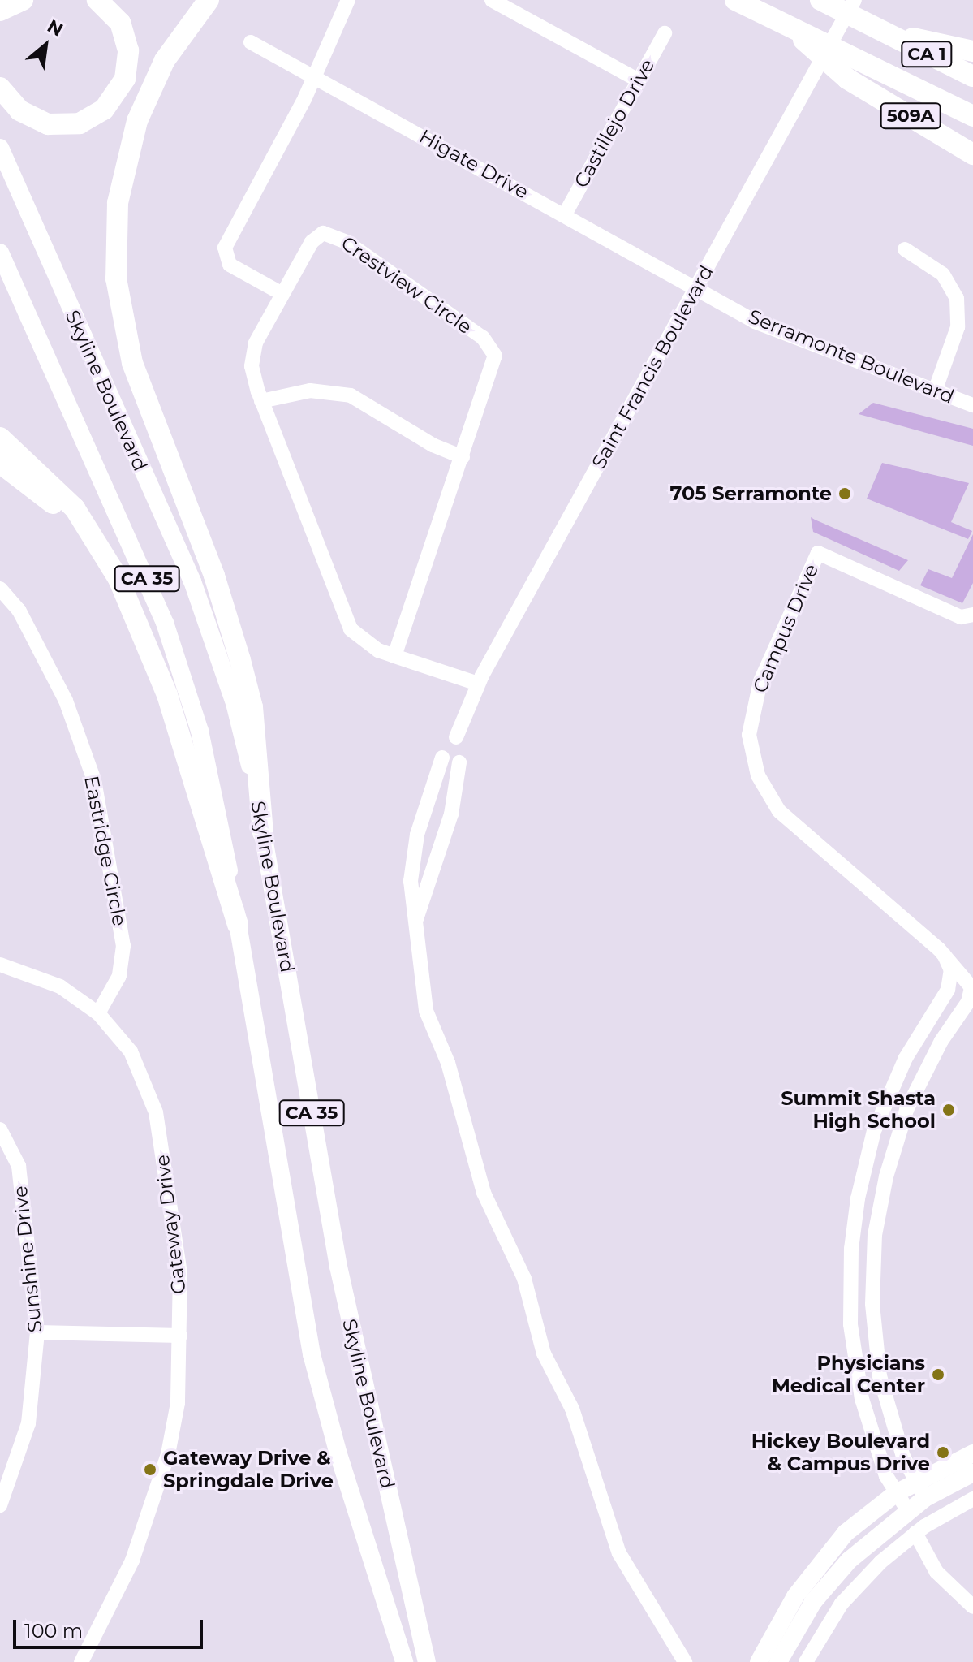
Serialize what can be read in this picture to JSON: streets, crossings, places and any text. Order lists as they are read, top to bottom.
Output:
{
  "streets": {
    "highway": ["CA 1", "509A"],
    "main road": ["Skyline Boulevard", "CA 35"],
    "street": [
      "Castillejo Drive",
      "Higate Drive",
      "Crestview Circle",
      "Serramonte Boulevard",
      "Saint Francis Boulevard",
      "Campus Drive",
      "Eastridge Circle",
      "Gateway Drive",
      "Sunshine Drive"
    ]
  },
  "crossings": [
    ["CA 1", "509A"],
    ["Castillejo Drive", "Higate Drive"],
    ["Higate Drive", "Serramonte Boulevard"],
    ["Higate Drive", "Saint Francis Boulevard"],
    ["Crestview Circle", "Saint Francis Boulevard"],
    ["Serramonte Boulevard", "Saint Francis Boulevard"],
    ["Eastridge Circle", "Gateway Drive"]
  ],
  "places": [
    "705 Serramonte",
    "Summit Shasta High School",
    "Physicians Medical Center",
    "Hickey Boulevard & Campus Drive",
    "Gateway Drive & Springdale Drive"
  ],
  "scale_bar": "100 m",
  "north": "top right"
}
